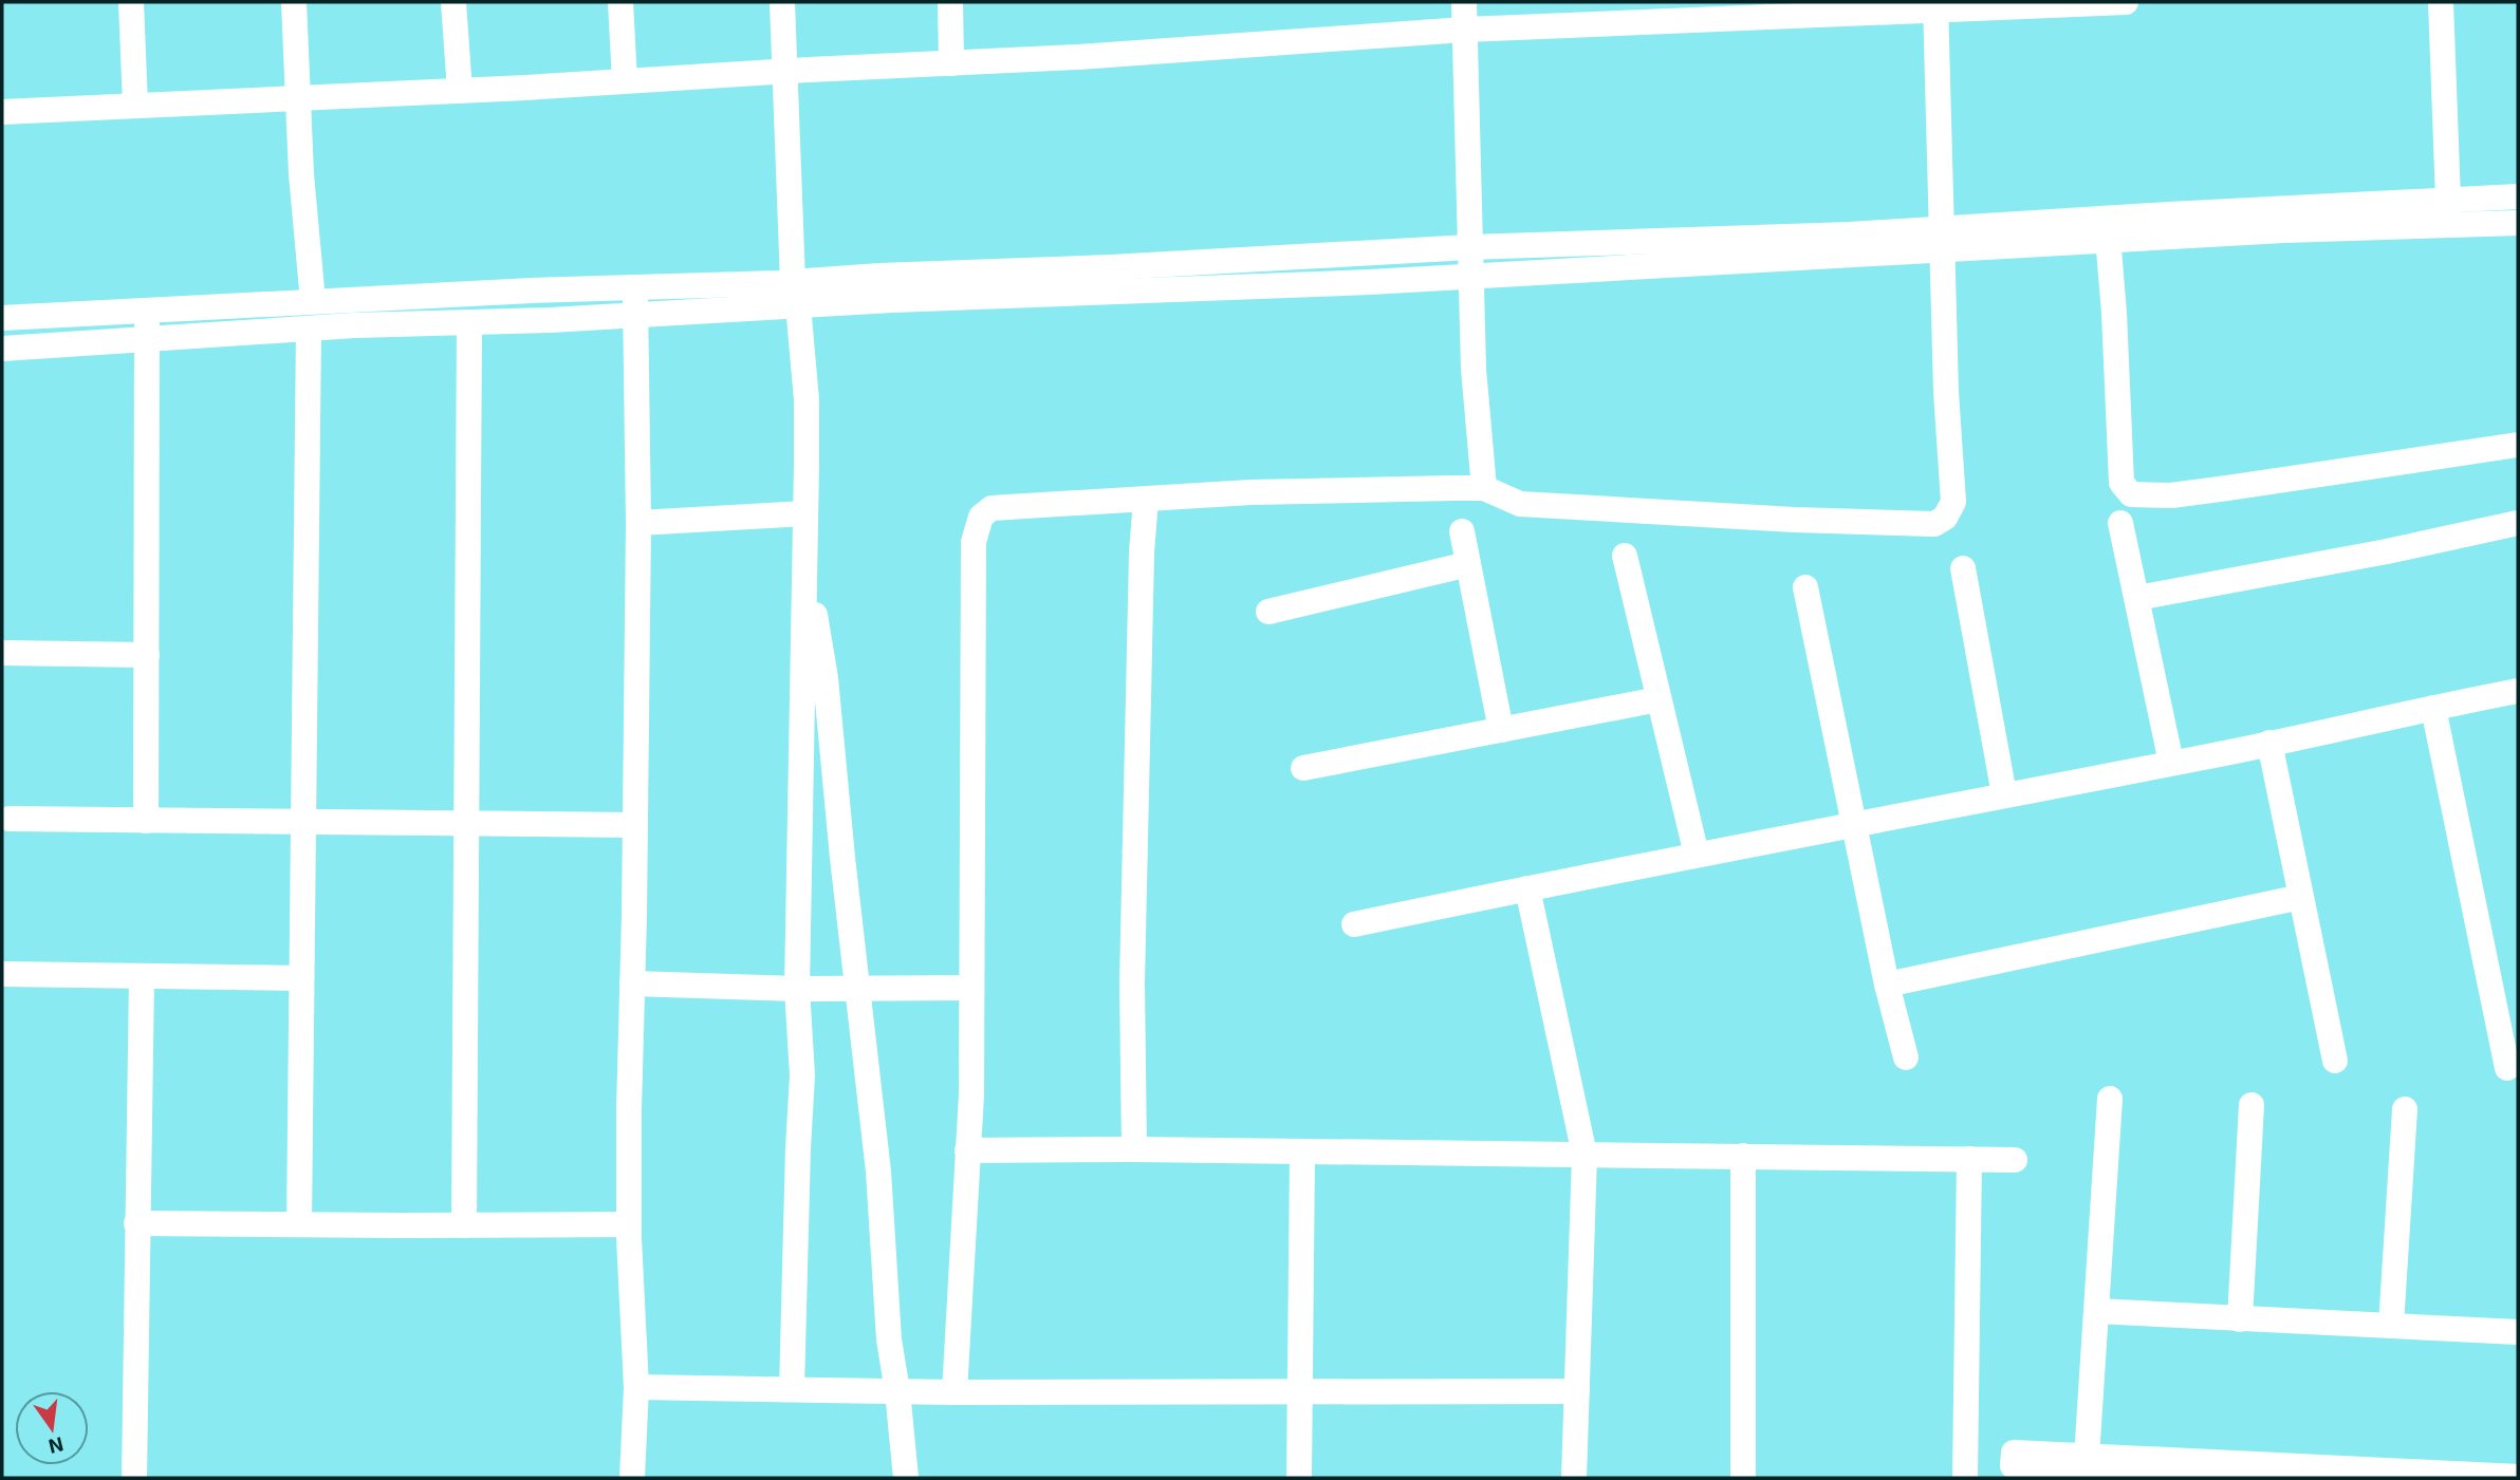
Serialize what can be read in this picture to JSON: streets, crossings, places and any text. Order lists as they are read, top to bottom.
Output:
{
  "north": "bottom"
}
